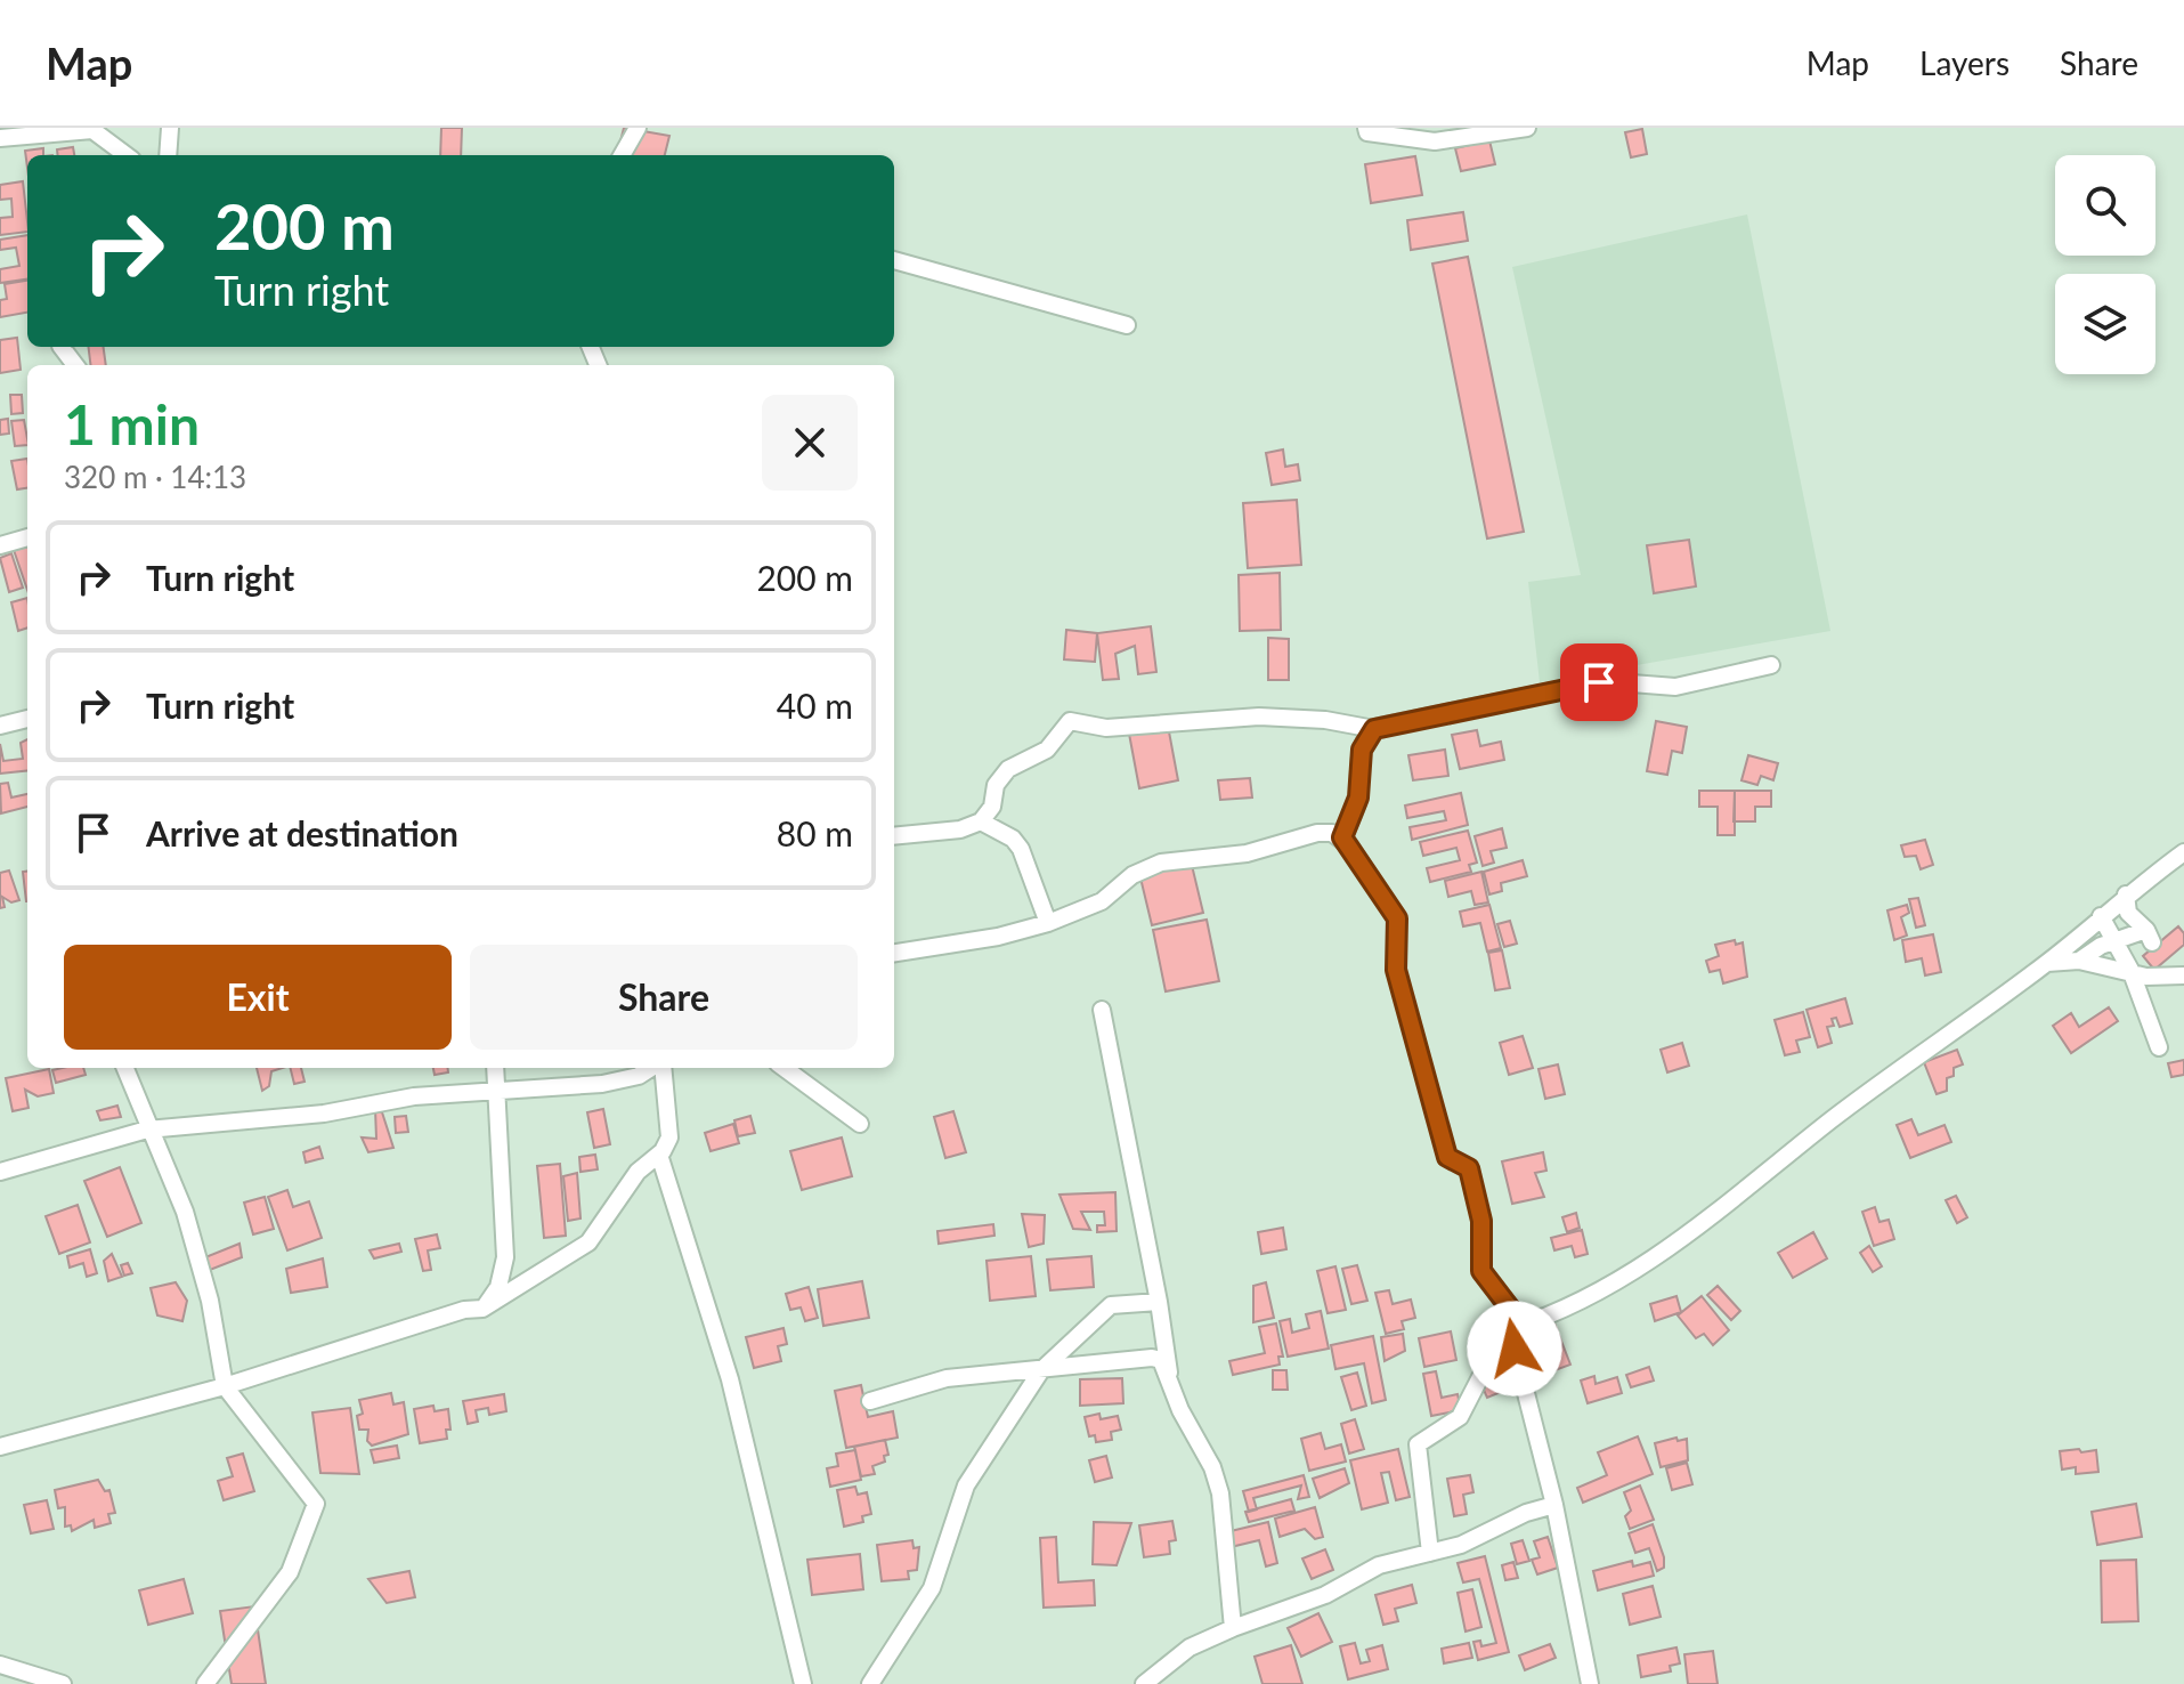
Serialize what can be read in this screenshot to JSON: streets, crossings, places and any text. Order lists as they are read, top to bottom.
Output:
{
  "page": {
    "header": "Map",
    "nav": ["Map", "Layers", "Share"],
    "turn": ["200 m", "Turn right"],
    "heading": ["1 min", "320 m · 14:13"],
    "list": [
      {
        "name": "Turn right",
        "value": "200 m"
      },
      {
        "name": "Turn right",
        "value": "40 m"
      },
      {
        "name": "Arrive at destination",
        "value": "80 m"
      }
    ],
    "buttons": ["Exit", "Share"]
  }
}
